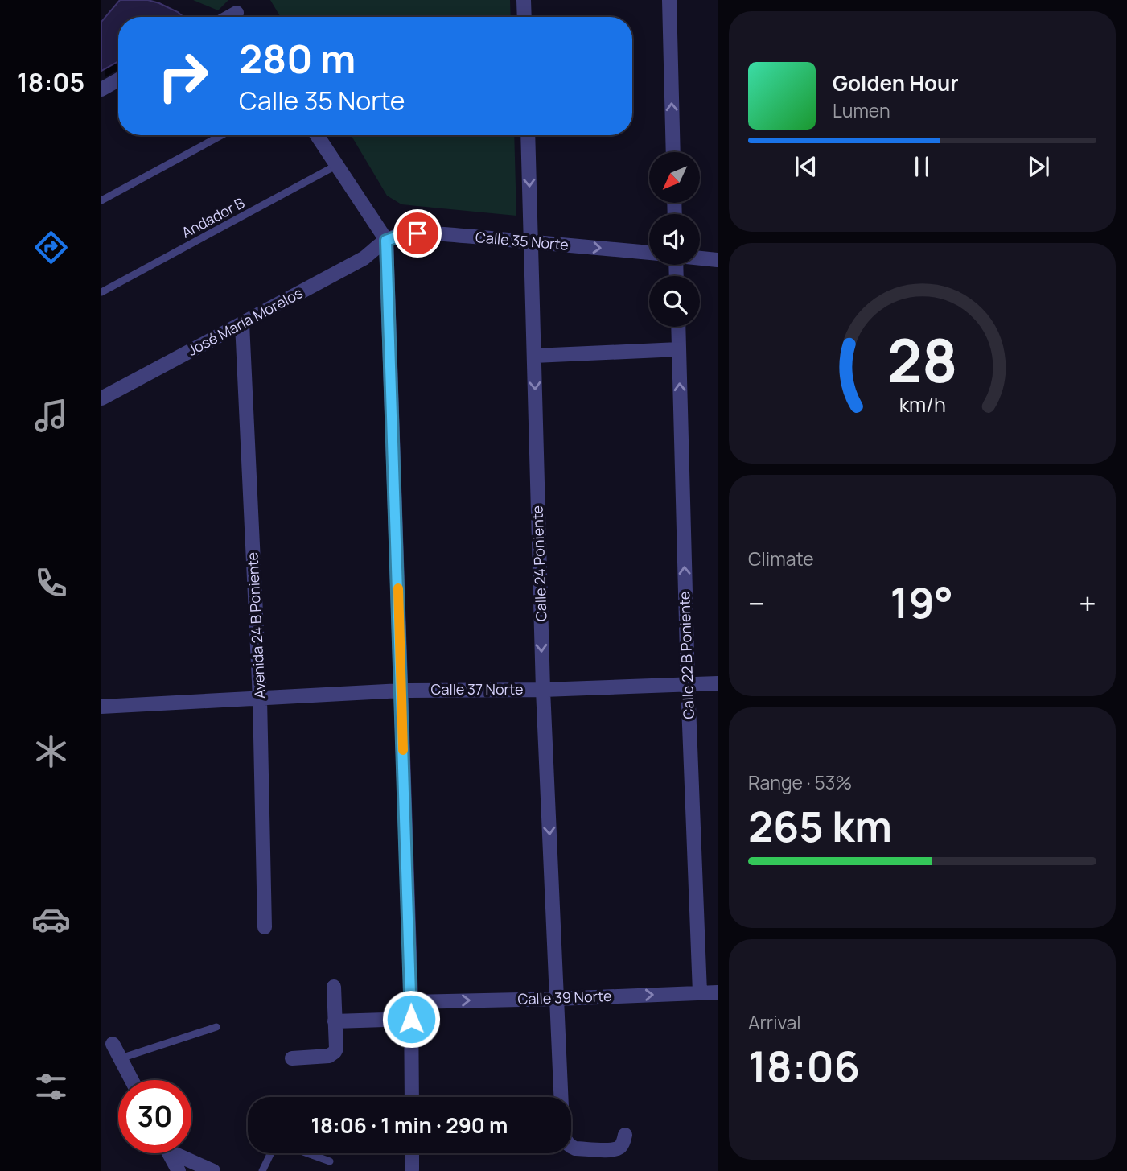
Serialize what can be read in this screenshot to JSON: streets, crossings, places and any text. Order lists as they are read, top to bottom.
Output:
{
  "streets": {
    "street": [
      "Calle 35 Norte",
      "José María Morelos",
      "Calle 24 Poniente",
      "Avenida 24 B Poniente",
      "Calle 22 B Poniente",
      "Calle 37 Norte",
      "Calle 39 Norte"
    ],
    "lane": ["Andador B"]
  },
  "crossings": [
    ["Calle 35 Norte", "José María Morelos"],
    ["Calle 35 Norte", "Calle 24 Poniente"],
    ["José María Morelos", "Avenida 24 B Poniente"],
    ["Calle 24 Poniente", "Calle 37 Norte"],
    ["Calle 24 Poniente", "Calle 39 Norte"],
    ["Avenida 24 B Poniente", "Calle 37 Norte"],
    ["Calle 22 B Poniente", "Calle 37 Norte"],
    ["Calle 22 B Poniente", "Calle 39 Norte"]
  ],
  "one_way": ["Calle 24 Poniente", "Calle 22 B Poniente", "Calle 39 Norte"],
  "north": "bottom left",
  "page": {
    "tabs": "18:05",
    "turn": ["280 m", "Calle 35 Norte"],
    "song": ["Golden Hour", "Lumen"],
    "tile": [
      "Climate",
      ["Range · 53%", "265 km"],
      ["Arrival", "18:06"]
    ],
    "heat": ["−", "19°", "+"],
    "limit": "30",
    "trip": "18:06 · 1 min · 290 m",
    "gauge": ["28", "km/h"]
  }
}
